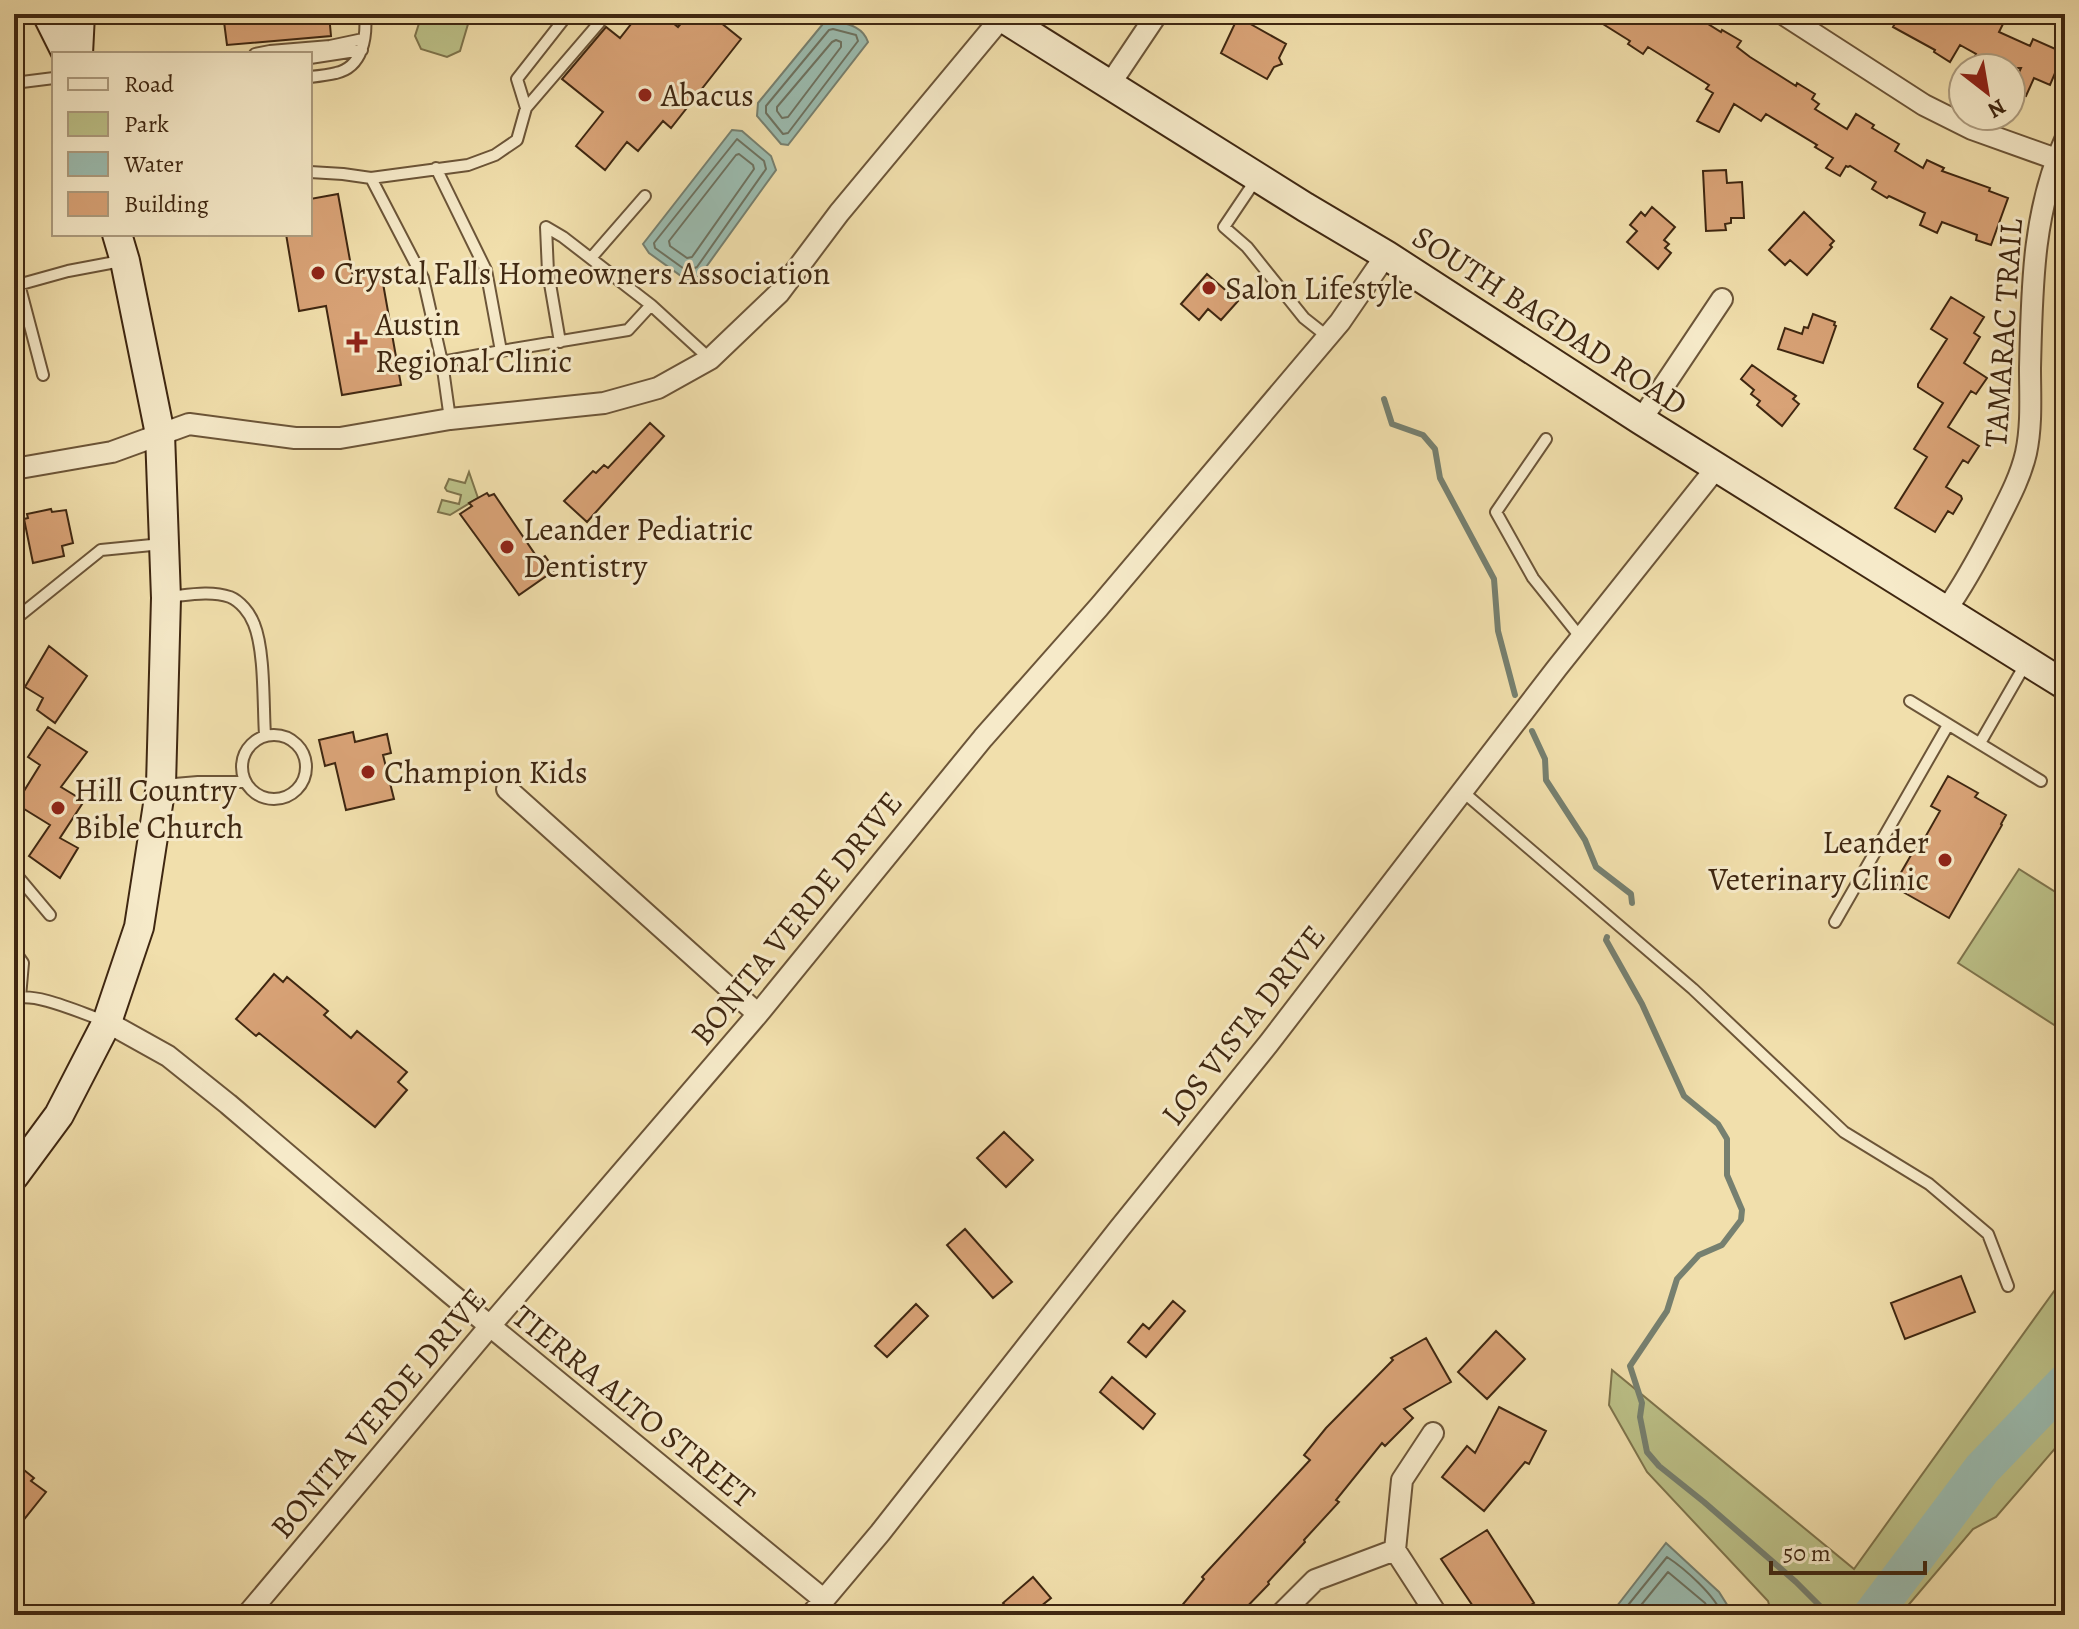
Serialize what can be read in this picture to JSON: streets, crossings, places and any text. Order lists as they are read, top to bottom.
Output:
{
  "streets": {
    "main road": ["SOUTH BAGDAD ROAD"],
    "street": [
      "TAMARAC TRAIL",
      "BONITA VERDE DRIVE",
      "LOS VISTA DRIVE",
      "TIERRA ALTO STREET"
    ]
  },
  "crossings": [
    ["SOUTH BAGDAD ROAD", "TAMARAC TRAIL"],
    ["SOUTH BAGDAD ROAD", "BONITA VERDE DRIVE"],
    ["SOUTH BAGDAD ROAD", "LOS VISTA DRIVE"],
    ["BONITA VERDE DRIVE", "TIERRA ALTO STREET"],
    ["LOS VISTA DRIVE", "TIERRA ALTO STREET"]
  ],
  "places": {
    "other": [
      "Abacus",
      "Crystal Falls Homeowners Association",
      "Salon Lifestyle",
      "Leander Pediatric Dentistry",
      "Champion Kids",
      "Hill Country Bible Church",
      "Leander Veterinary Clinic"
    ],
    "health": ["Austin Regional Clinic"]
  },
  "legend": [
    "Road",
    "Park",
    "Water",
    "Building"
  ],
  "scale_bar": "50 m",
  "north": "bottom right"
}
